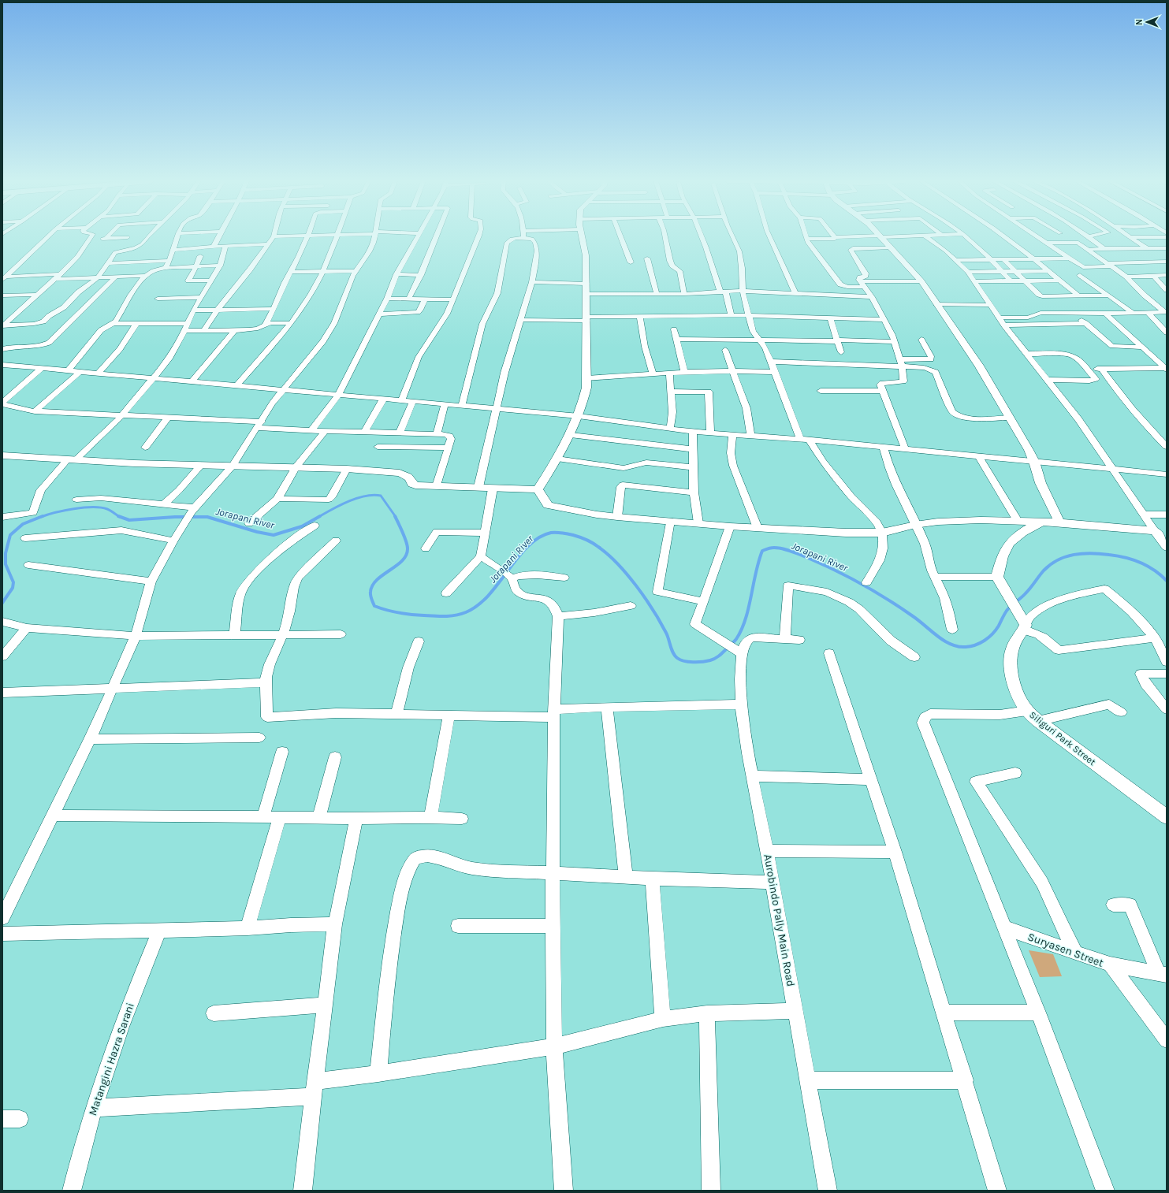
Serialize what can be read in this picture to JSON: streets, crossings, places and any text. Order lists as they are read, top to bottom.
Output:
{
  "streets": {
    "street": [
      "Siliguri Park Street",
      "Aurobindo Pally Main Road",
      "Suryasen Street",
      "Matangini Hazra Sarani"
    ]
  },
  "water": ["Jorapani River"],
  "north": "left"
}
